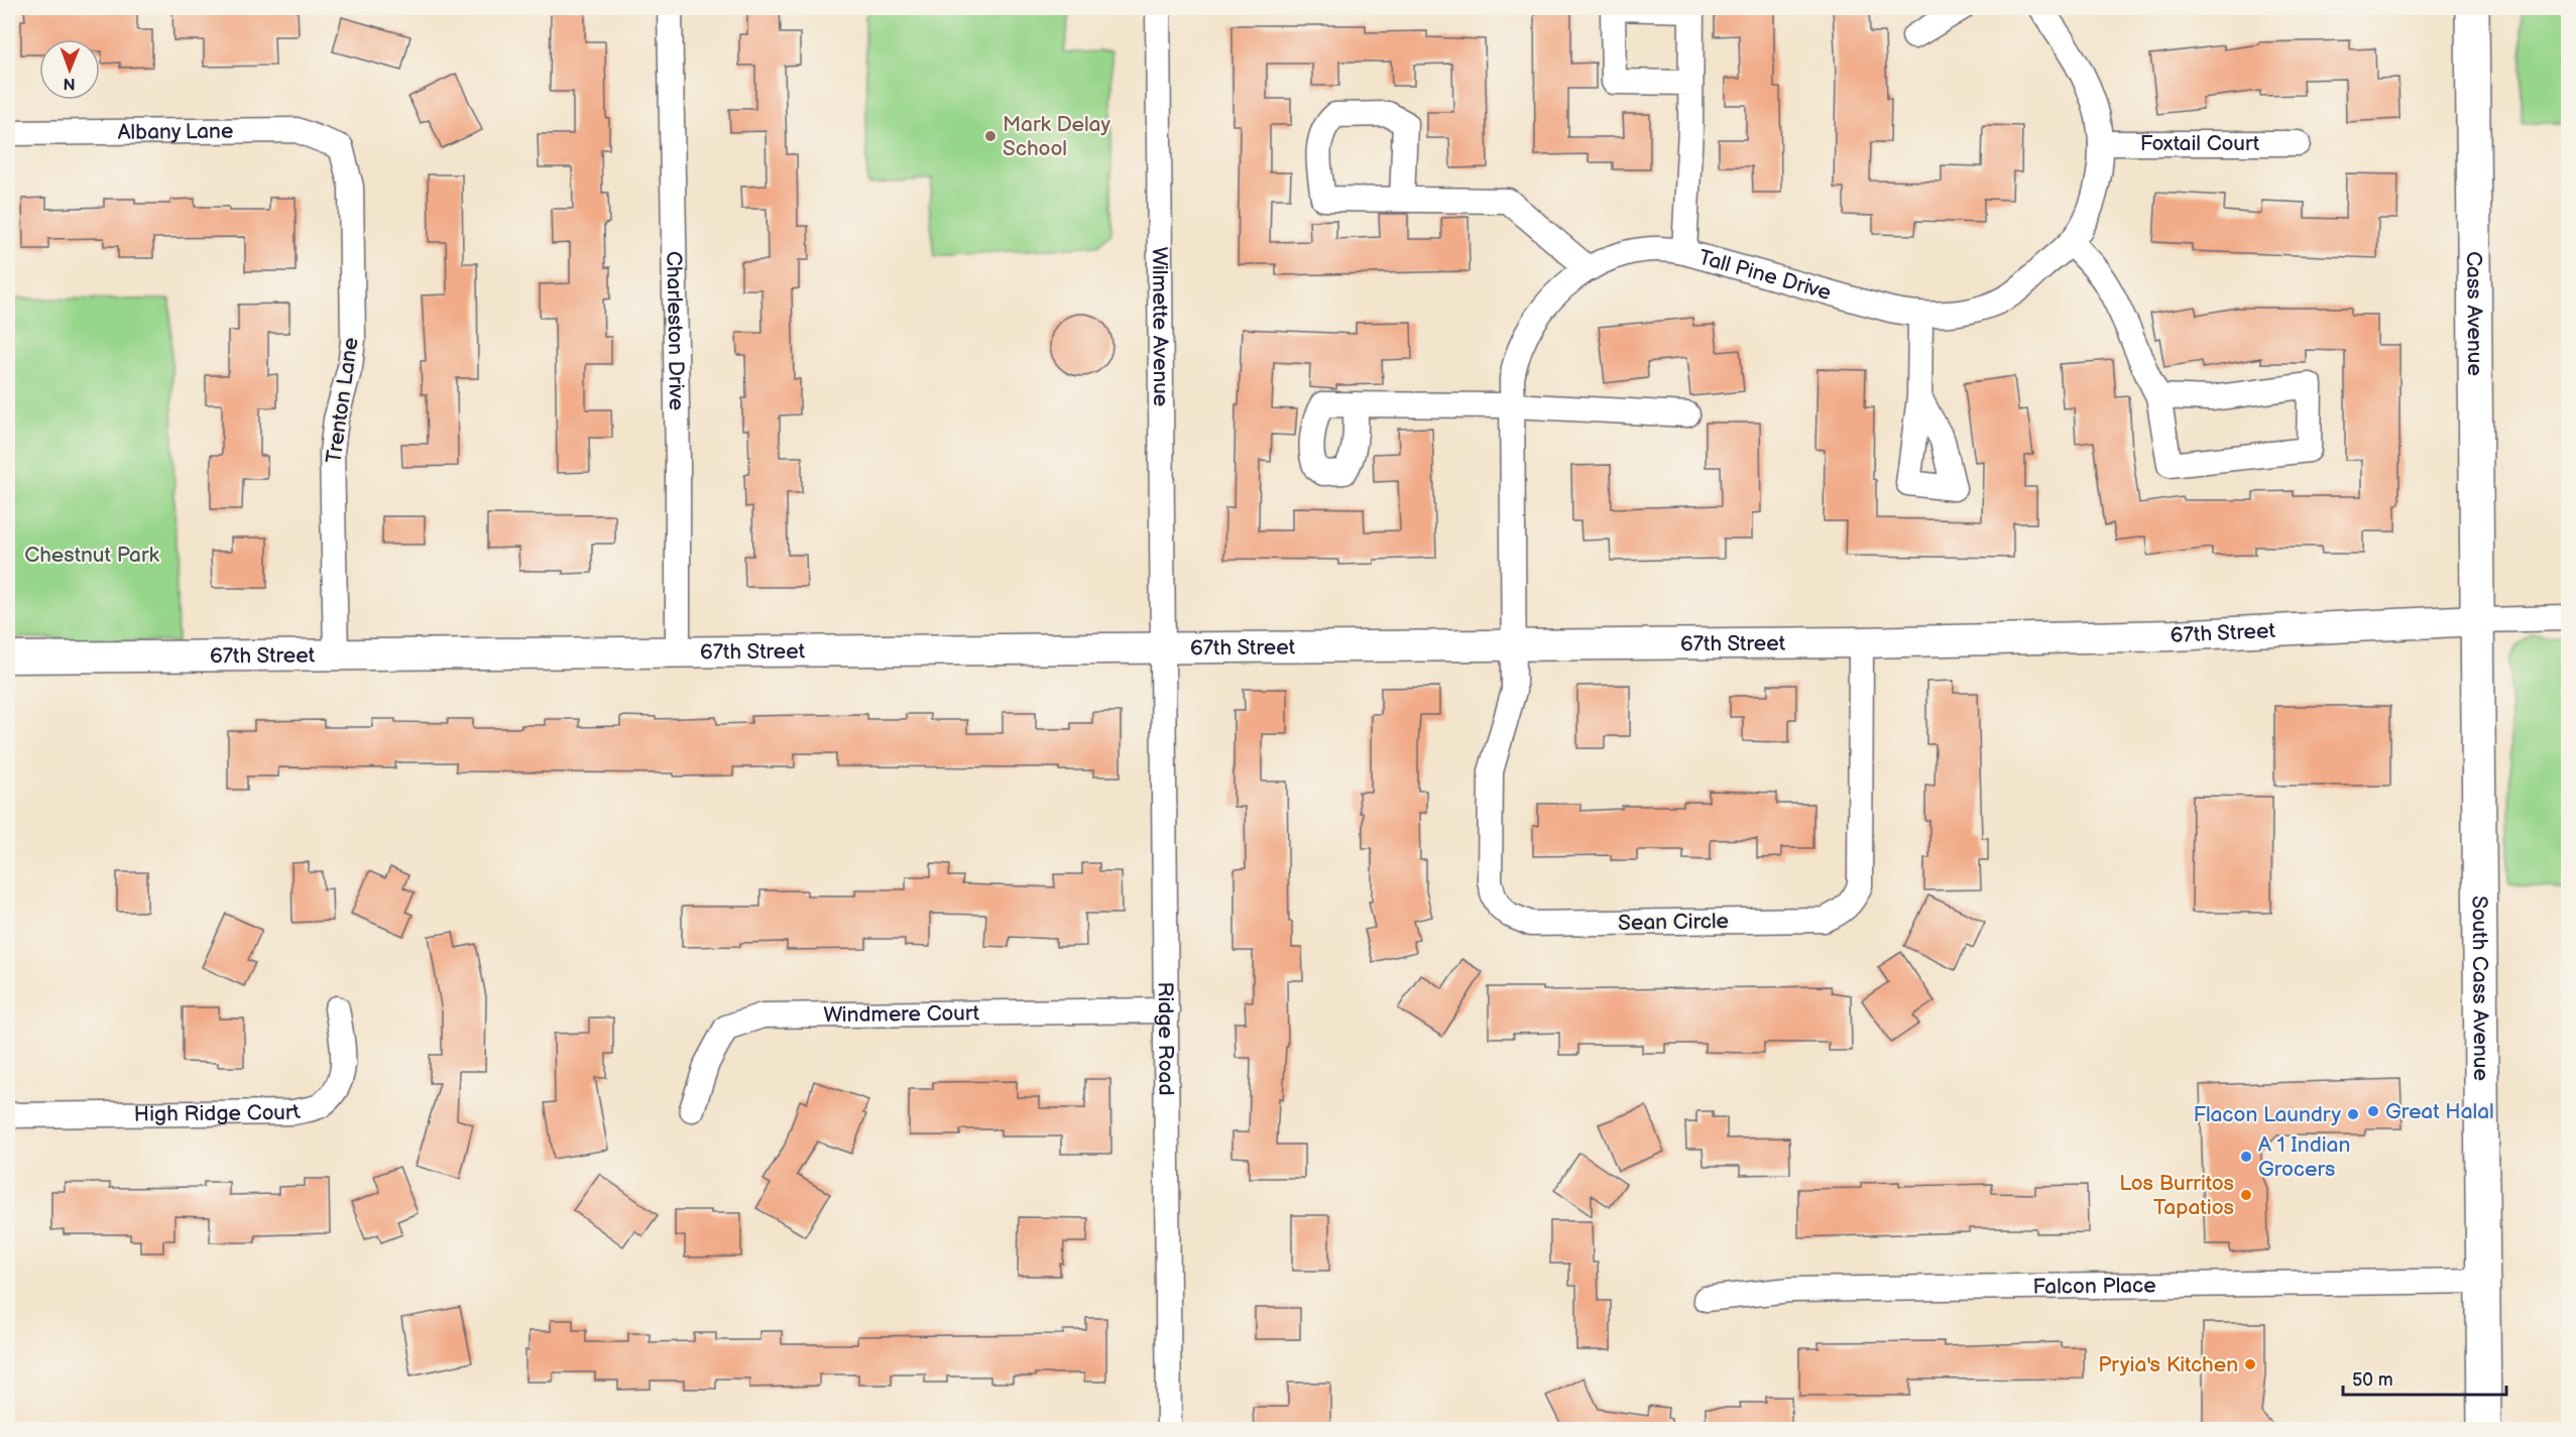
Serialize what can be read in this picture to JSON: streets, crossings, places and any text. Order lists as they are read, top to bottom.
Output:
{
  "streets": {
    "main road": ["Cass Avenue", "South Cass Avenue"],
    "street": [
      "Albany Lane",
      "Foxtail Court",
      "Tall Pine Drive",
      "Wilmette Avenue",
      "Charleston Drive",
      "Trenton Lane",
      "67th Street",
      "Sean Circle",
      "Windmere Court",
      "Ridge Road",
      "High Ridge Court",
      "Falcon Place"
    ]
  },
  "crossings": [
    ["Albany Lane", "Trenton Lane"],
    ["Foxtail Court", "Tall Pine Drive"],
    ["Tall Pine Drive", "67th Street"],
    ["Tall Pine Drive", "Sean Circle"],
    ["Cass Avenue", "67th Street"],
    ["Cass Avenue", "South Cass Avenue"],
    ["Wilmette Avenue", "67th Street"],
    ["Wilmette Avenue", "Ridge Road"],
    ["Charleston Drive", "67th Street"],
    ["Trenton Lane", "67th Street"],
    ["67th Street", "Sean Circle"],
    ["67th Street", "South Cass Avenue"],
    ["67th Street", "Ridge Road"],
    ["South Cass Avenue", "Falcon Place"],
    ["Windmere Court", "Ridge Road"]
  ],
  "parks": ["Chestnut Park"],
  "places": [
    "Mark Delay School",
    "Great Halal",
    "Flacon Laundry",
    "A 1 Indian Grocers",
    "Los Burritos Tapatios",
    "Pryia's Kitchen"
  ],
  "scale_bar": "50 m",
  "north": "bottom"
}
